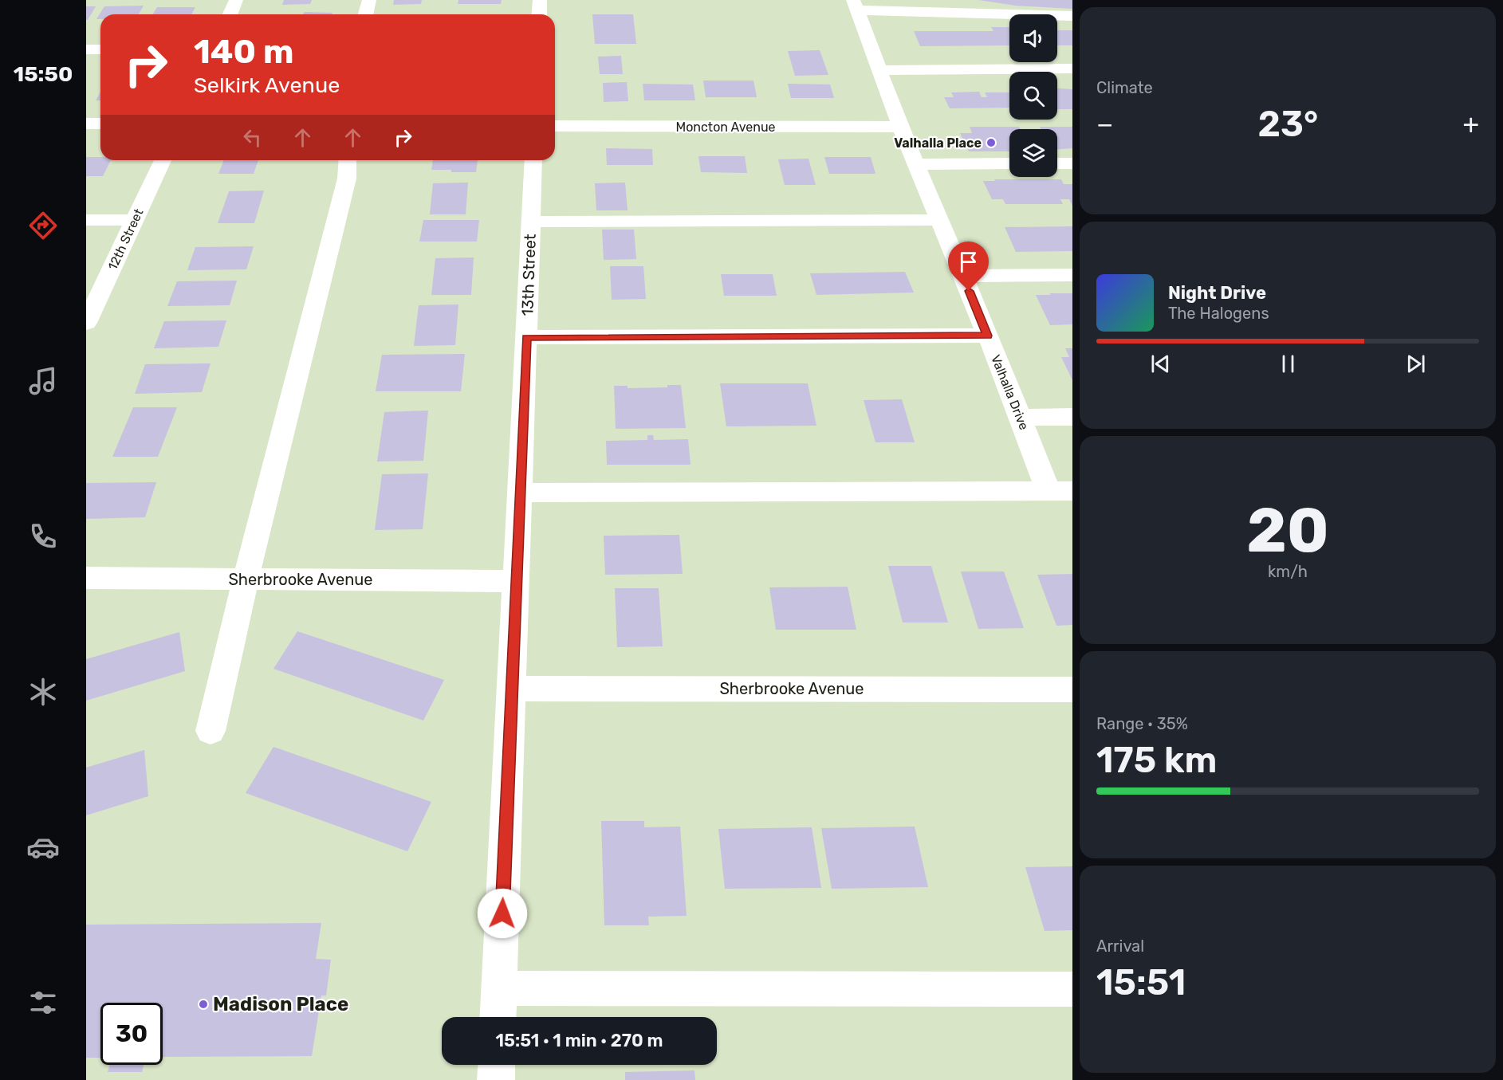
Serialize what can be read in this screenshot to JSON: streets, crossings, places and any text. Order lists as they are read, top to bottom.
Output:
{
  "streets": {
    "street": [
      "Moncton Avenue",
      "12th Street",
      "13th Street",
      "Valhalla Drive",
      "Sherbrooke Avenue"
    ]
  },
  "crossings": [
    ["Moncton Avenue", "Valhalla Drive"],
    ["13th Street", "Sherbrooke Avenue"]
  ],
  "places": ["Valhalla Place", "Madison Place"],
  "page": {
    "tabs": "15:50",
    "tile": [
      "Climate",
      ["20", "km/h"],
      ["Range · 35%", "175 km"],
      ["Arrival", "15:51"]
    ],
    "turn": ["140 m", "Selkirk Avenue"],
    "heat": ["−", "23°", "+"],
    "song": ["Night Drive", "The Halogens"],
    "limit": "30",
    "trip": "15:51 · 1 min · 270 m"
  }
}
